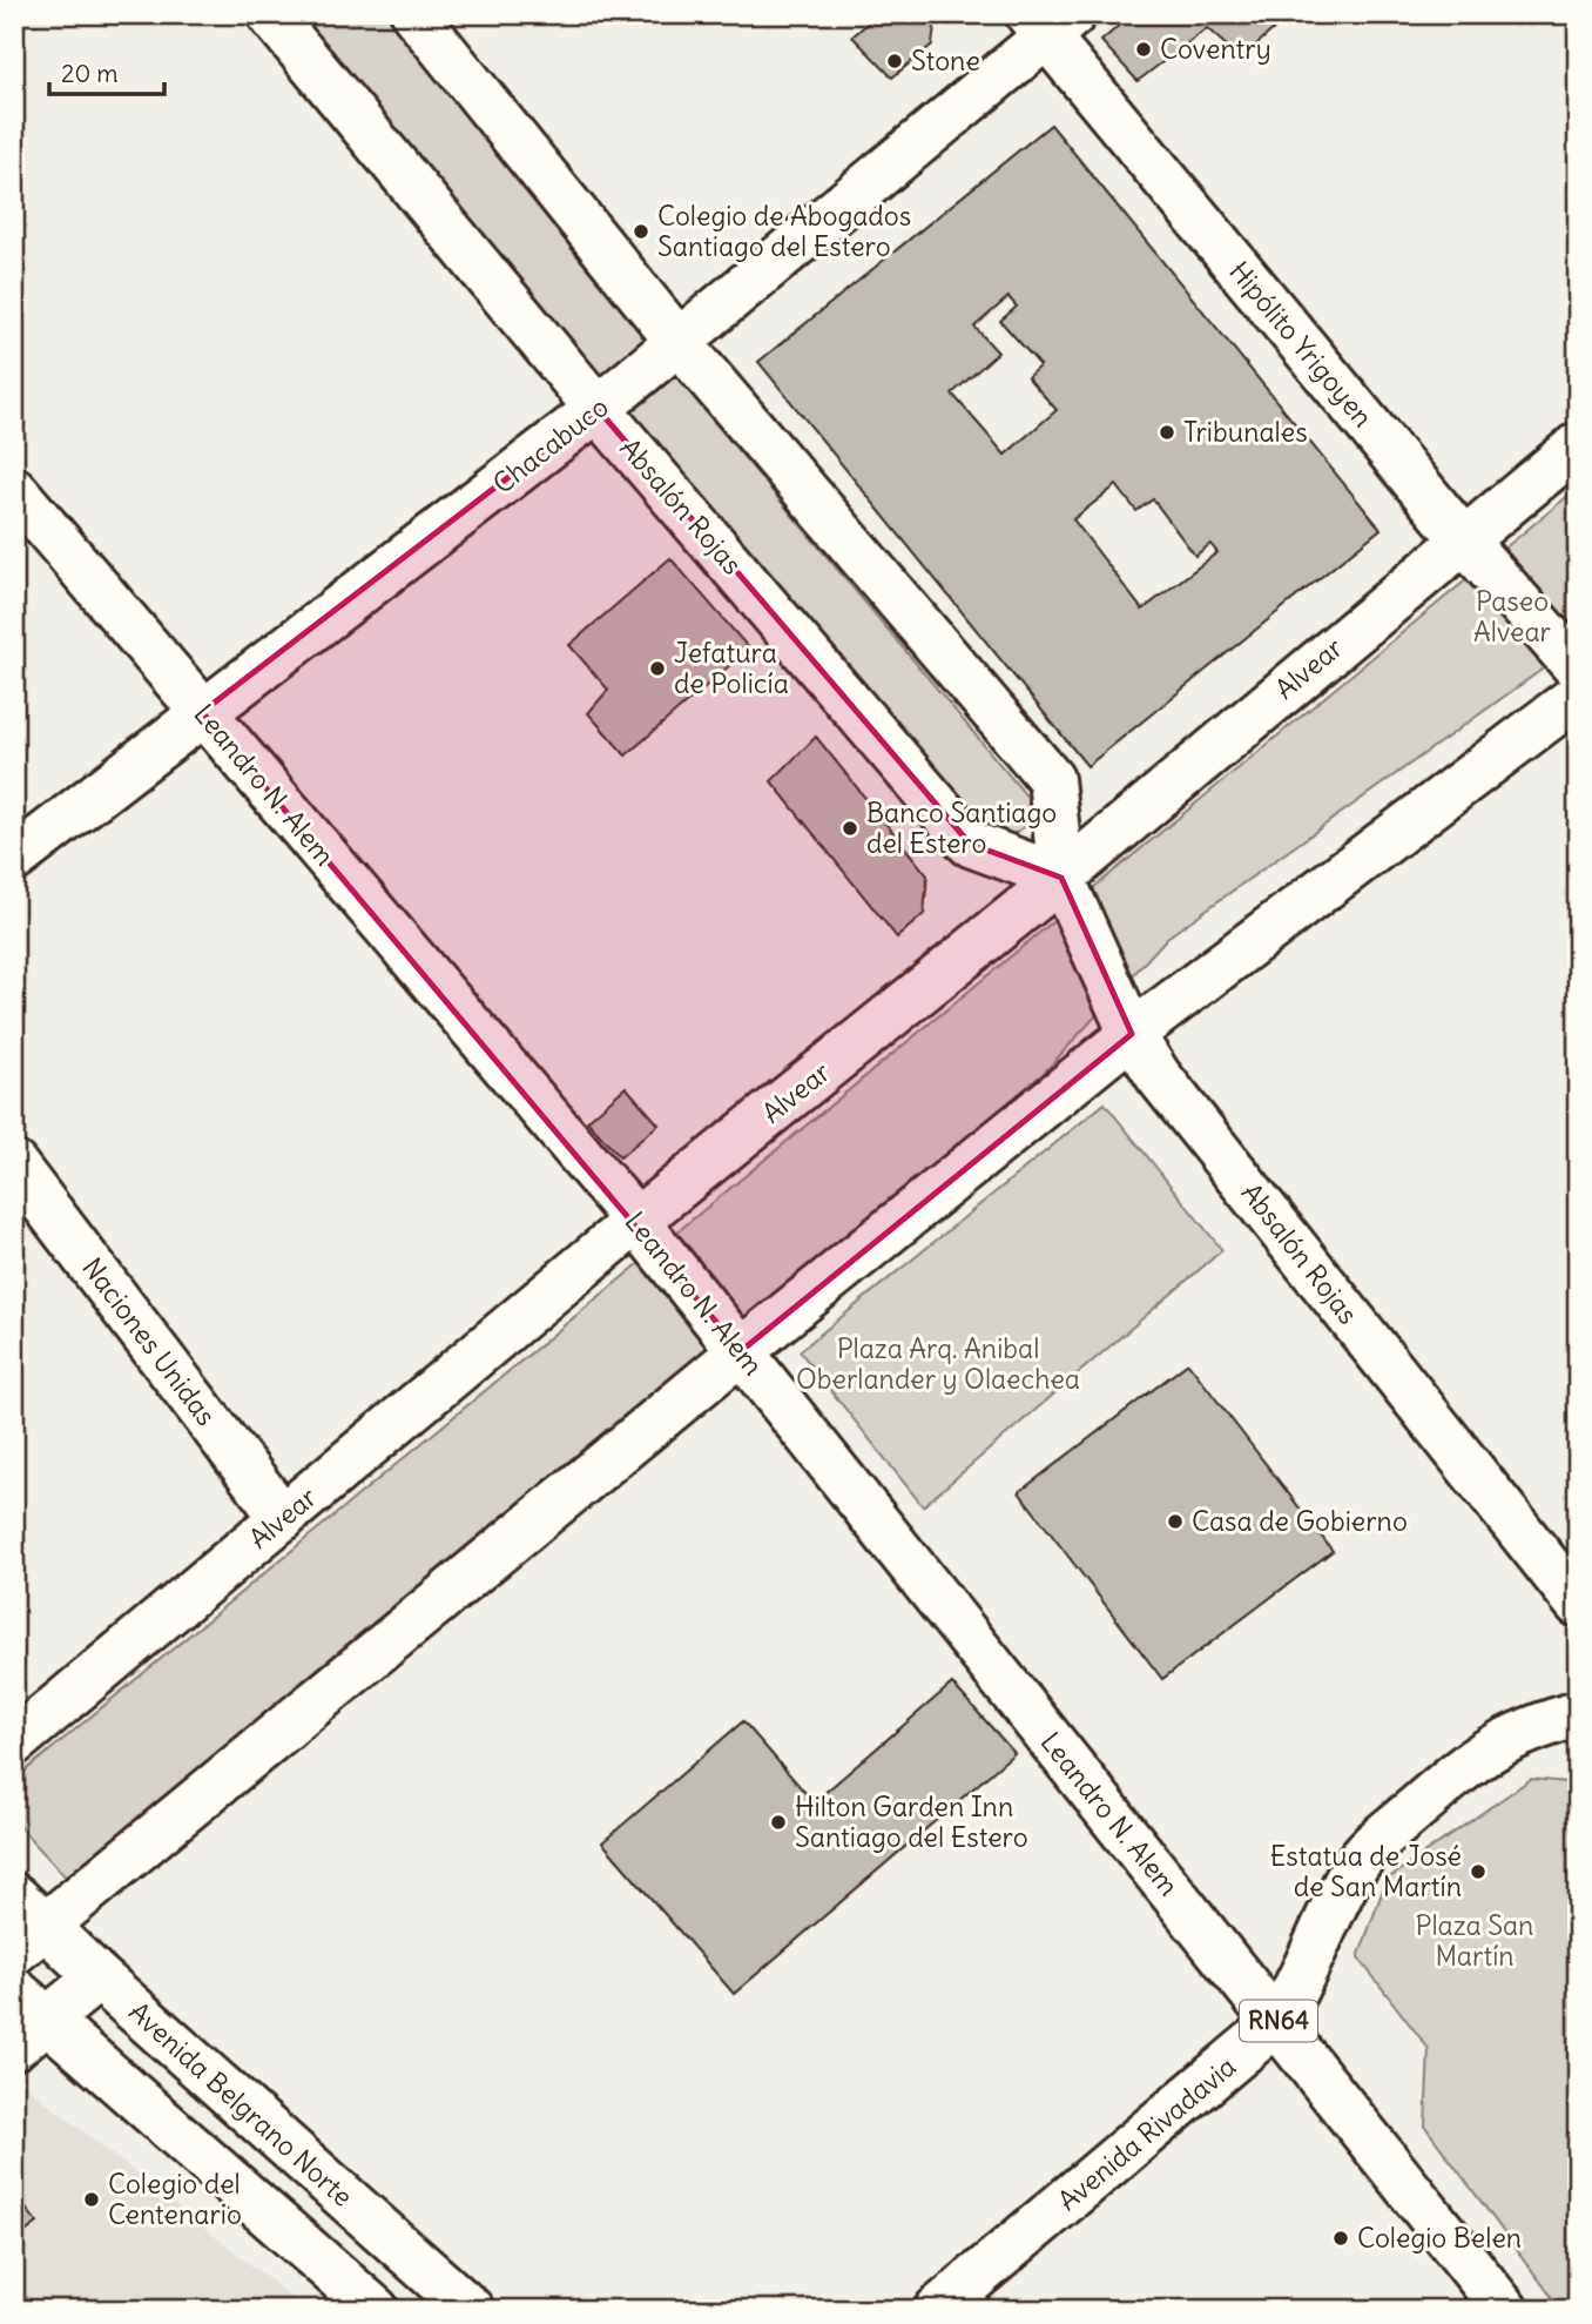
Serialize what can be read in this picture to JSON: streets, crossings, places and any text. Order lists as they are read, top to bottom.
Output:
{
  "streets": {
    "street": [
      "Hipólito Yrigoyen",
      "Chacabuco",
      "Absalón Rojas",
      "Alvear",
      "Leandro N. Alem",
      "Naciones Unidas",
      "RN64",
      "Avenida Belgrano Norte",
      "Avenida Rivadavia"
    ]
  },
  "crossings": [
    ["Hipólito Yrigoyen", "Chacabuco"],
    ["Hipólito Yrigoyen", "Alvear"],
    ["Chacabuco", "Absalón Rojas"],
    ["Chacabuco", "Leandro N. Alem"],
    ["Absalón Rojas", "Alvear"],
    ["Alvear", "Leandro N. Alem"],
    ["Alvear", "Naciones Unidas"],
    ["Leandro N. Alem", "Avenida Rivadavia"]
  ],
  "parks": ["Paseo Alvear", "Plaza Arq. Anibal Oberlander y Olaechea", "Plaza San Martín"],
  "places": [
    "Coventry",
    "Stone",
    "Colegio de Abogados Santiago del Estero",
    "Tribunales",
    "Jefatura de Policía",
    "Banco Santiago del Estero",
    "Casa de Gobierno",
    "Hilton Garden Inn Santiago del Estero",
    "Estatua de José de San Martín",
    "Colegio del Centenario",
    "Colegio Belen"
  ],
  "scale_bar": "20 m"
}
